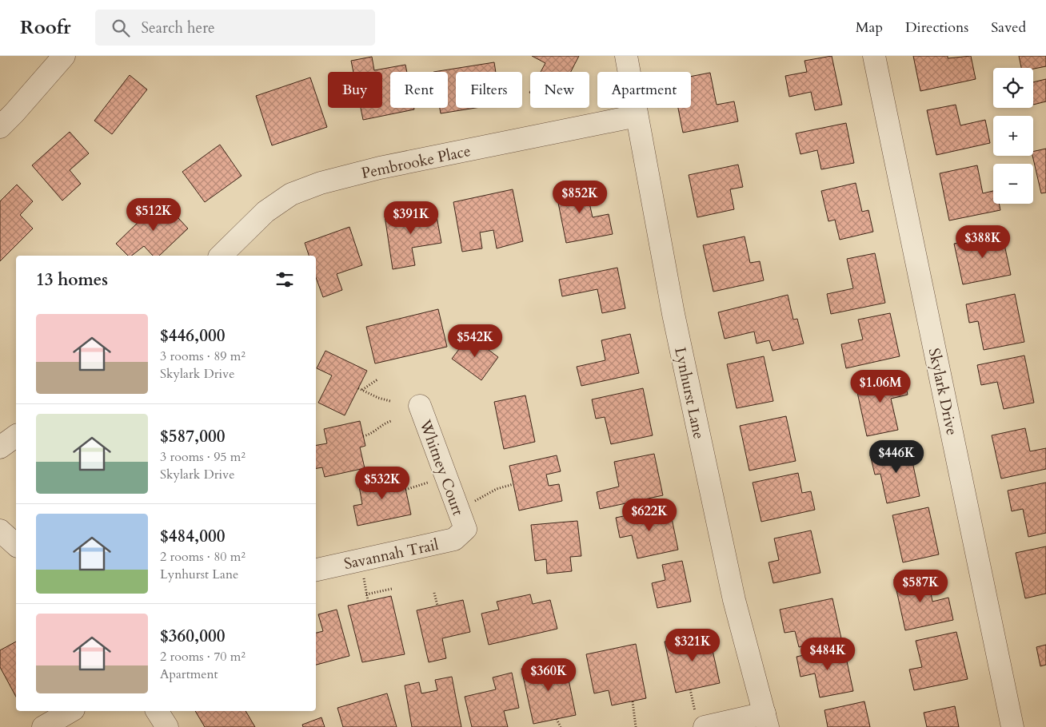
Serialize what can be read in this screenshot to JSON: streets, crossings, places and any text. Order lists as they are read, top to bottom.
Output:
{
  "streets": {
    "street": [
      "Pembrooke Place",
      "Skylark Drive",
      "Lynhurst Lane",
      "Whitney Court",
      "Savannah Trail"
    ]
  },
  "crossings": [
    ["Pembrooke Place", "Lynhurst Lane"],
    ["Whitney Court", "Savannah Trail"]
  ],
  "page": {
    "header": "Roofr",
    "search": "Search here",
    "nav": ["Map", "Directions", "Saved"],
    "map_buttons": ["+", "−"],
    "chip": [
      "Buy",
      "Rent",
      "Filters",
      "New",
      "Apartment"
    ],
    "price": [
      "$852K",
      "$512K",
      "$391K",
      "$388K",
      "$542K",
      "$1.06M",
      "$446K",
      "$532K",
      "$622K",
      "$587K",
      "$321K",
      "$484K",
      "$360K"
    ],
    "heading": "13 homes",
    "list": [
      {
        "name": "$446,000",
        "note": "3 rooms · 89 m² · Skylark Drive"
      },
      {
        "name": "$587,000",
        "note": "3 rooms · 95 m² · Skylark Drive"
      },
      {
        "name": "$484,000",
        "note": "2 rooms · 80 m² · Lynhurst Lane"
      },
      {
        "name": "$360,000",
        "note": "2 rooms · 70 m² · Apartment"
      }
    ]
  }
}
